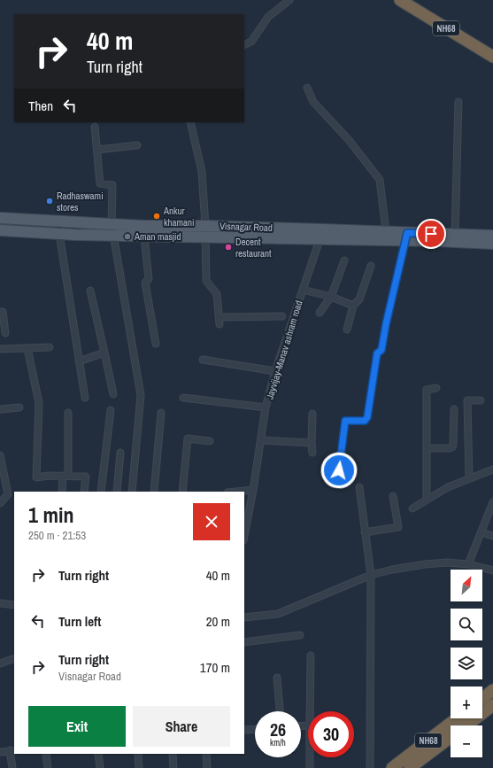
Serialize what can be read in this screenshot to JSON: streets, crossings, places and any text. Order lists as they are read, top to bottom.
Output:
{
  "streets": {
    "highway": ["NH68"],
    "main road": ["Visnagar Road"],
    "street": ["Jayvijay-Manav ashram road"]
  },
  "crossings": [
    ["Visnagar Road", "Jayvijay-Manav ashram road"]
  ],
  "places": [
    "Radhaswami stores",
    "Ankur khamani",
    "Aman masjid",
    "Decent restaurant"
  ],
  "north": "top right",
  "page": {
    "turn": ["40 m", "Turn right"],
    "then": "Then",
    "heading": ["1 min", "250 m · 21:53"],
    "list": [
      {
        "name": "Turn right",
        "value": "40 m"
      },
      {
        "name": "Turn left",
        "value": "20 m"
      },
      {
        "name": "Turn right",
        "note": "Visnagar Road",
        "value": "170 m"
      }
    ],
    "map_buttons": ["+", "−"],
    "buttons": ["Exit", "Share"],
    "speed": "26 km/h",
    "limit": "30"
  }
}
